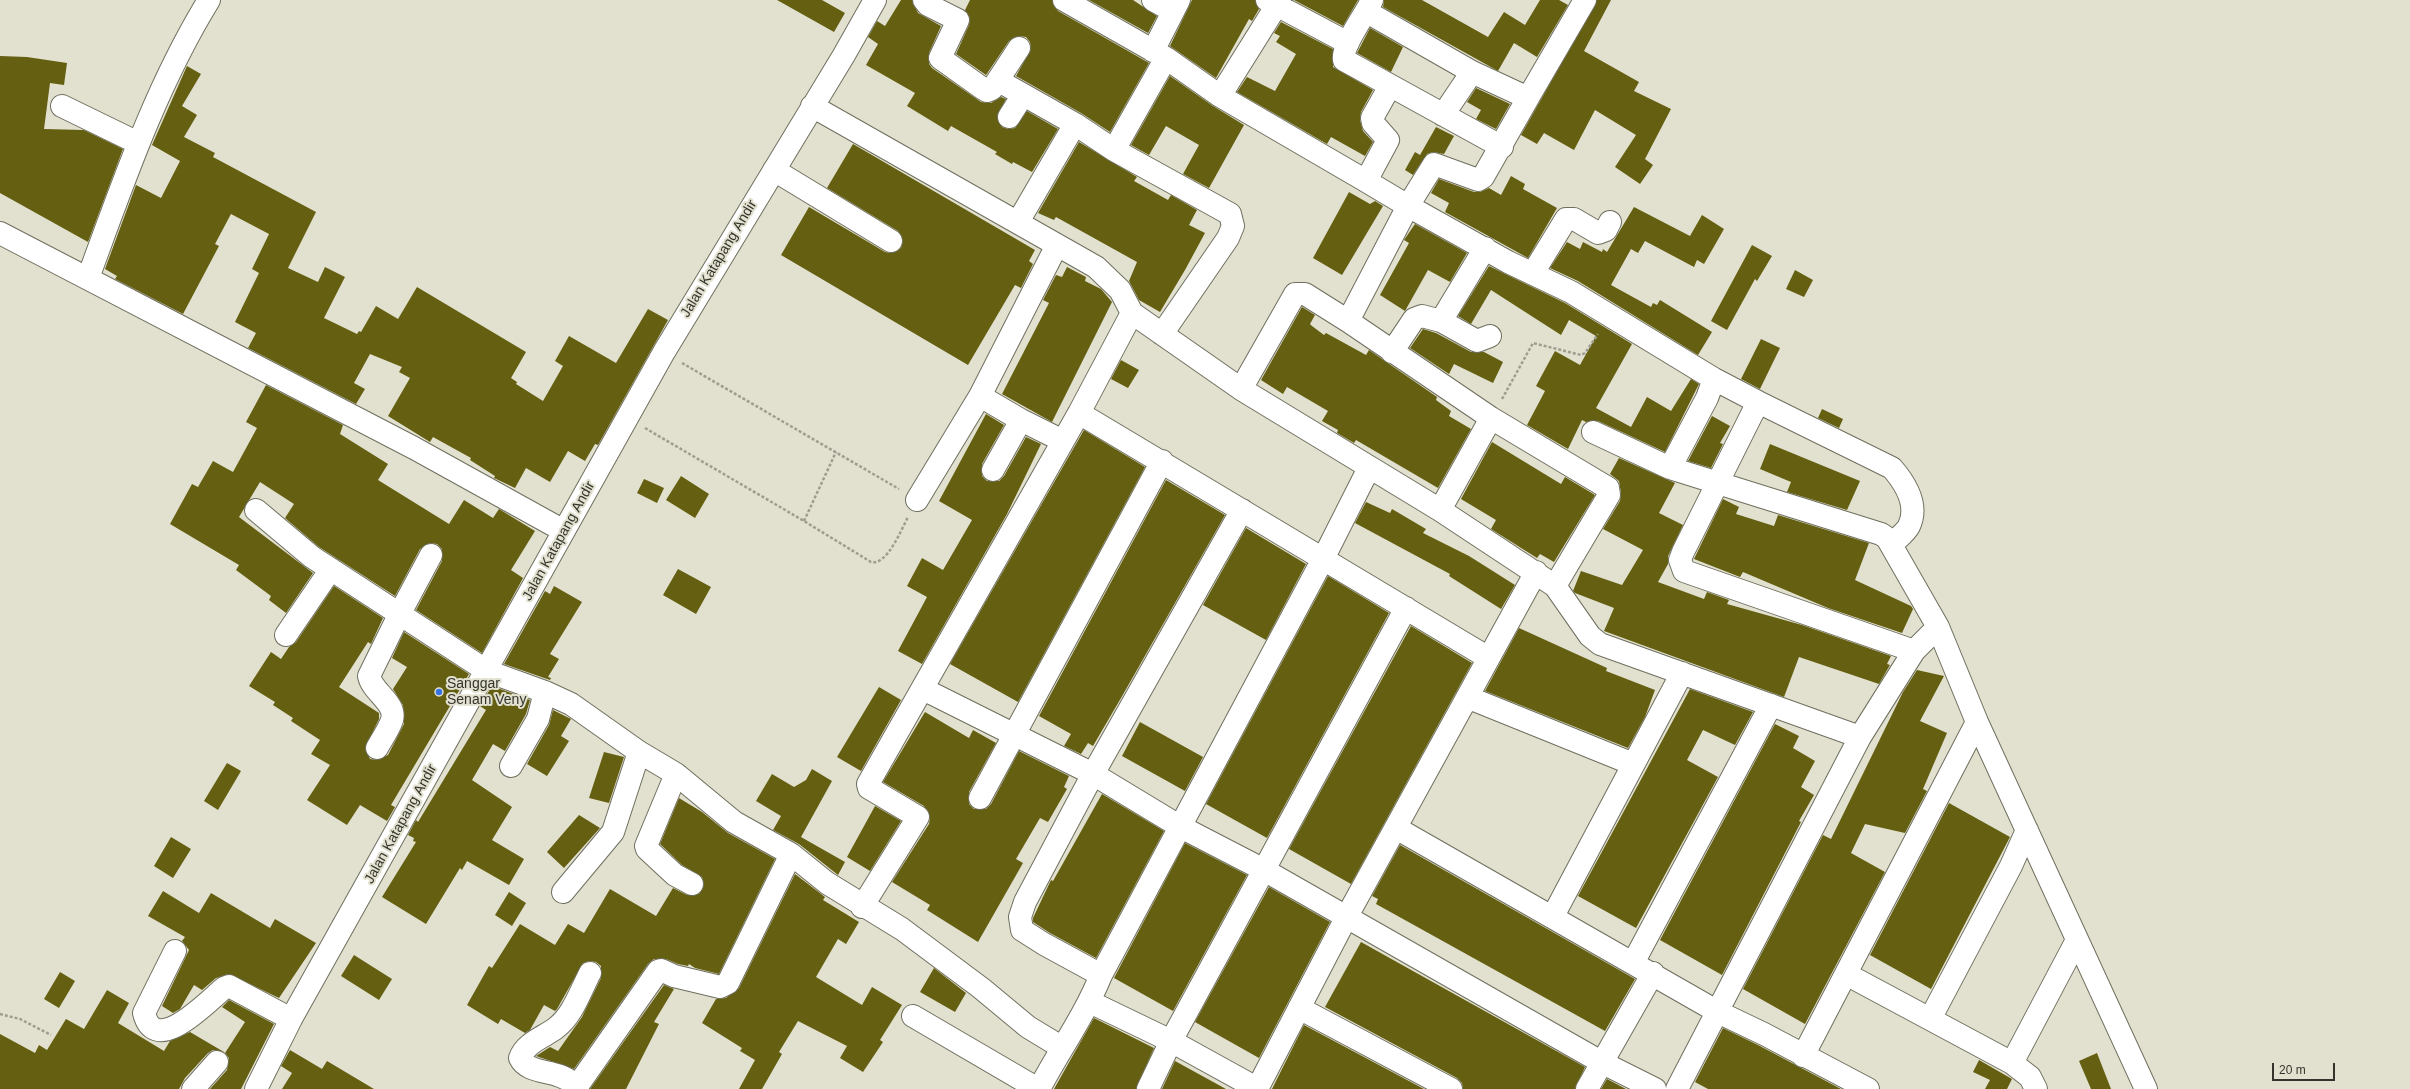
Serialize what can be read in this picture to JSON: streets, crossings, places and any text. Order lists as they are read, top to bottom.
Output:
{
  "streets": {
    "street": ["Jalan Katapang Andir"]
  },
  "places": ["Sanggar Senam Veny"],
  "scale_bar": "20 m"
}
